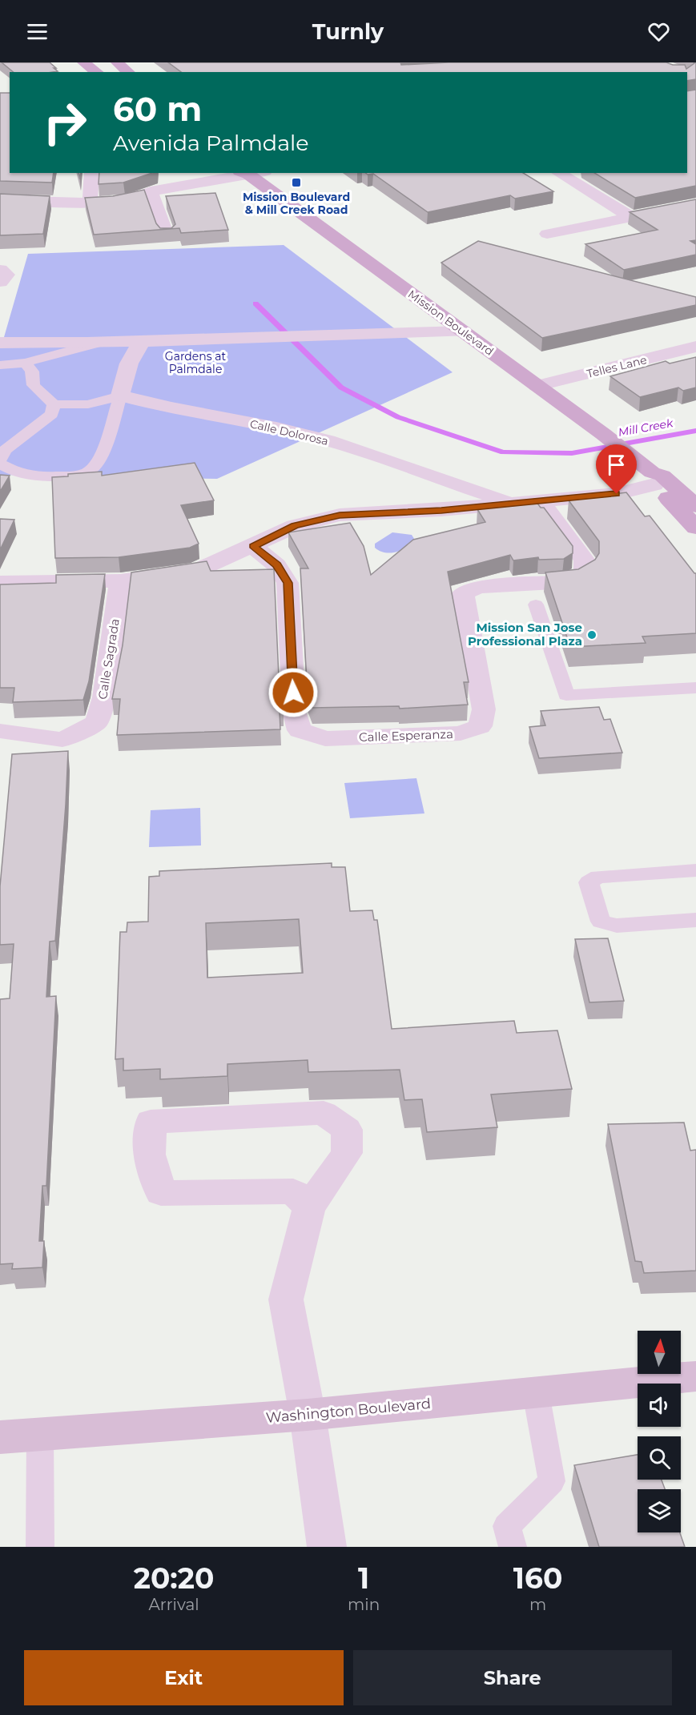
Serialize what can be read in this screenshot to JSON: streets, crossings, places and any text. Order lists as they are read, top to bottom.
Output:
{
  "streets": {
    "main road": ["Mission Boulevard"],
    "street": [
      "Telles Lane",
      "Calle Dolorosa",
      "Calle Sagrada",
      "Calle Esperanza",
      "Washington Boulevard"
    ]
  },
  "crossings": [
    ["Mission Boulevard", "Telles Lane"]
  ],
  "water": ["Mill Creek"],
  "parks": ["Gardens at Palmdale"],
  "places": {
    "transit": ["Mission Boulevard & Mill Creek Road"],
    "other": ["Mission San Jose Professional Plaza"]
  },
  "north": "top",
  "page": {
    "header": "Turnly",
    "turn": ["60 m", "Avenida Palmdale"],
    "eta": [
      "20:20",
      "Arrival",
      "1",
      "min",
      "160",
      "m"
    ],
    "buttons": ["Exit", "Share"]
  }
}
